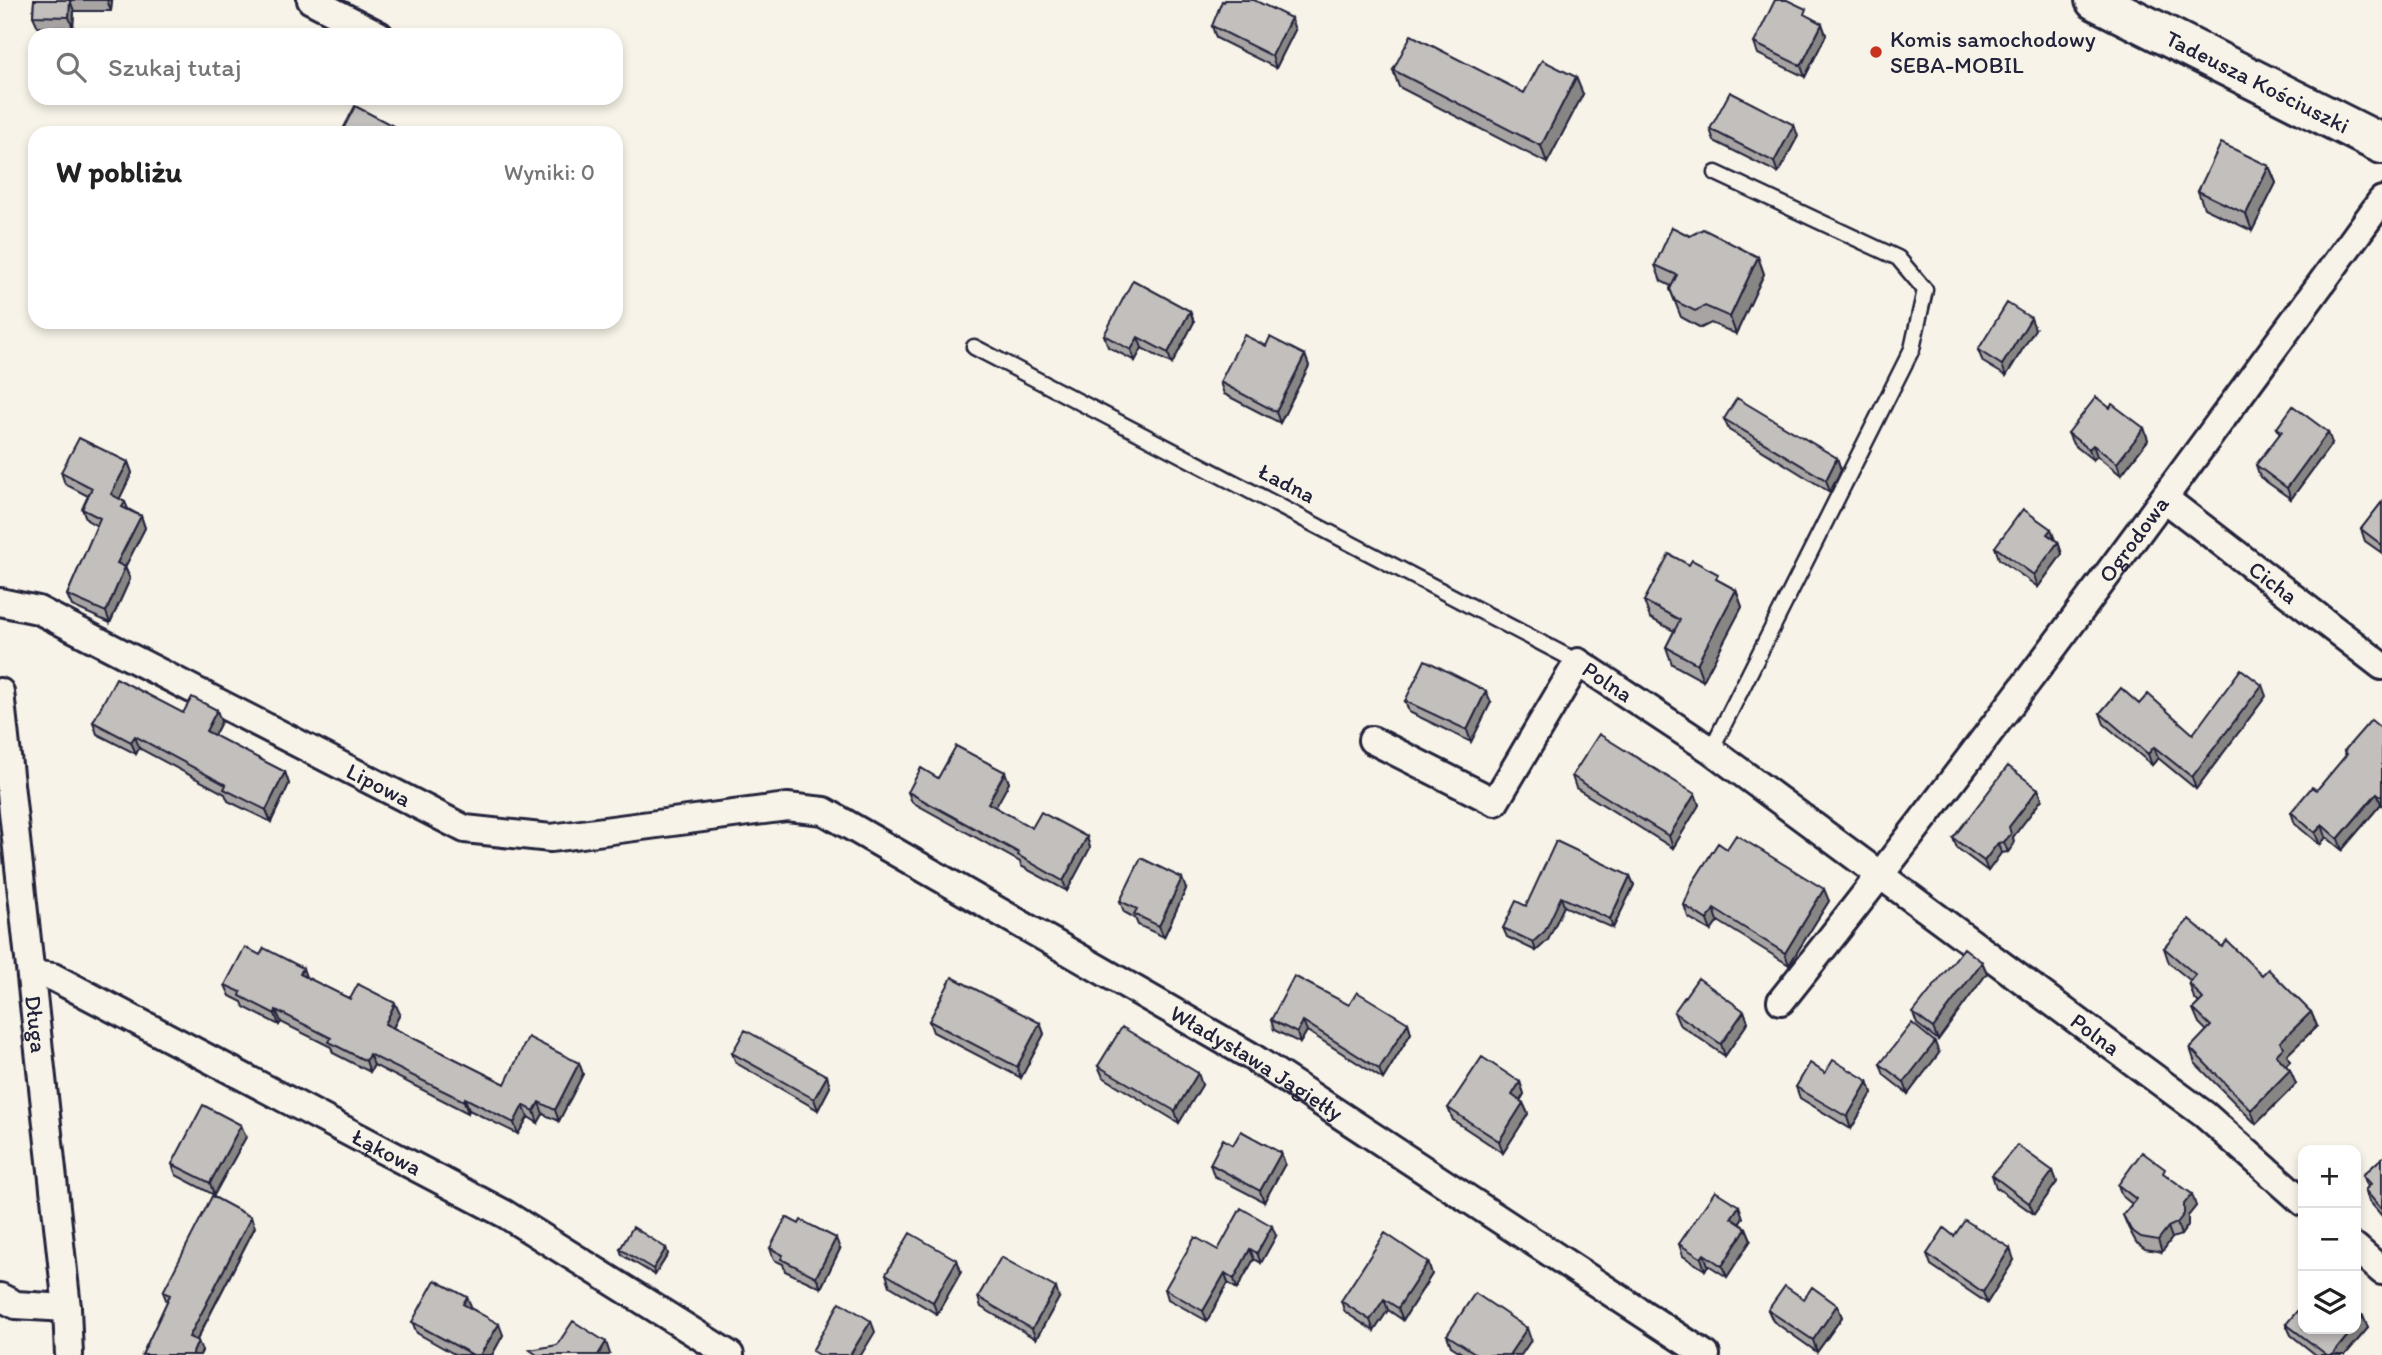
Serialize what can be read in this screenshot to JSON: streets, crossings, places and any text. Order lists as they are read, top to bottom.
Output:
{
  "streets": {
    "main road": ["Tadeusza Kościuszki"],
    "street": [
      "Ogrodowa",
      "Cicha",
      "Polna",
      "Lipowa",
      "Długa",
      "Władysława Jagiełły",
      "Łąkowa"
    ],
    "lane": ["Ładna"]
  },
  "crossings": [
    ["Ładna", "Polna"],
    ["Ogrodowa", "Cicha"],
    ["Ogrodowa", "Polna"],
    ["Lipowa", "Władysława Jagiełły"],
    ["Długa", "Łąkowa"]
  ],
  "places": ["Komis samochodowy SEBA-MOBIL"],
  "page": {
    "search": "Szukaj tutaj",
    "heading": ["W pobliżu", "Wyniki: 0"],
    "map_buttons": ["+", "−"]
  }
}
